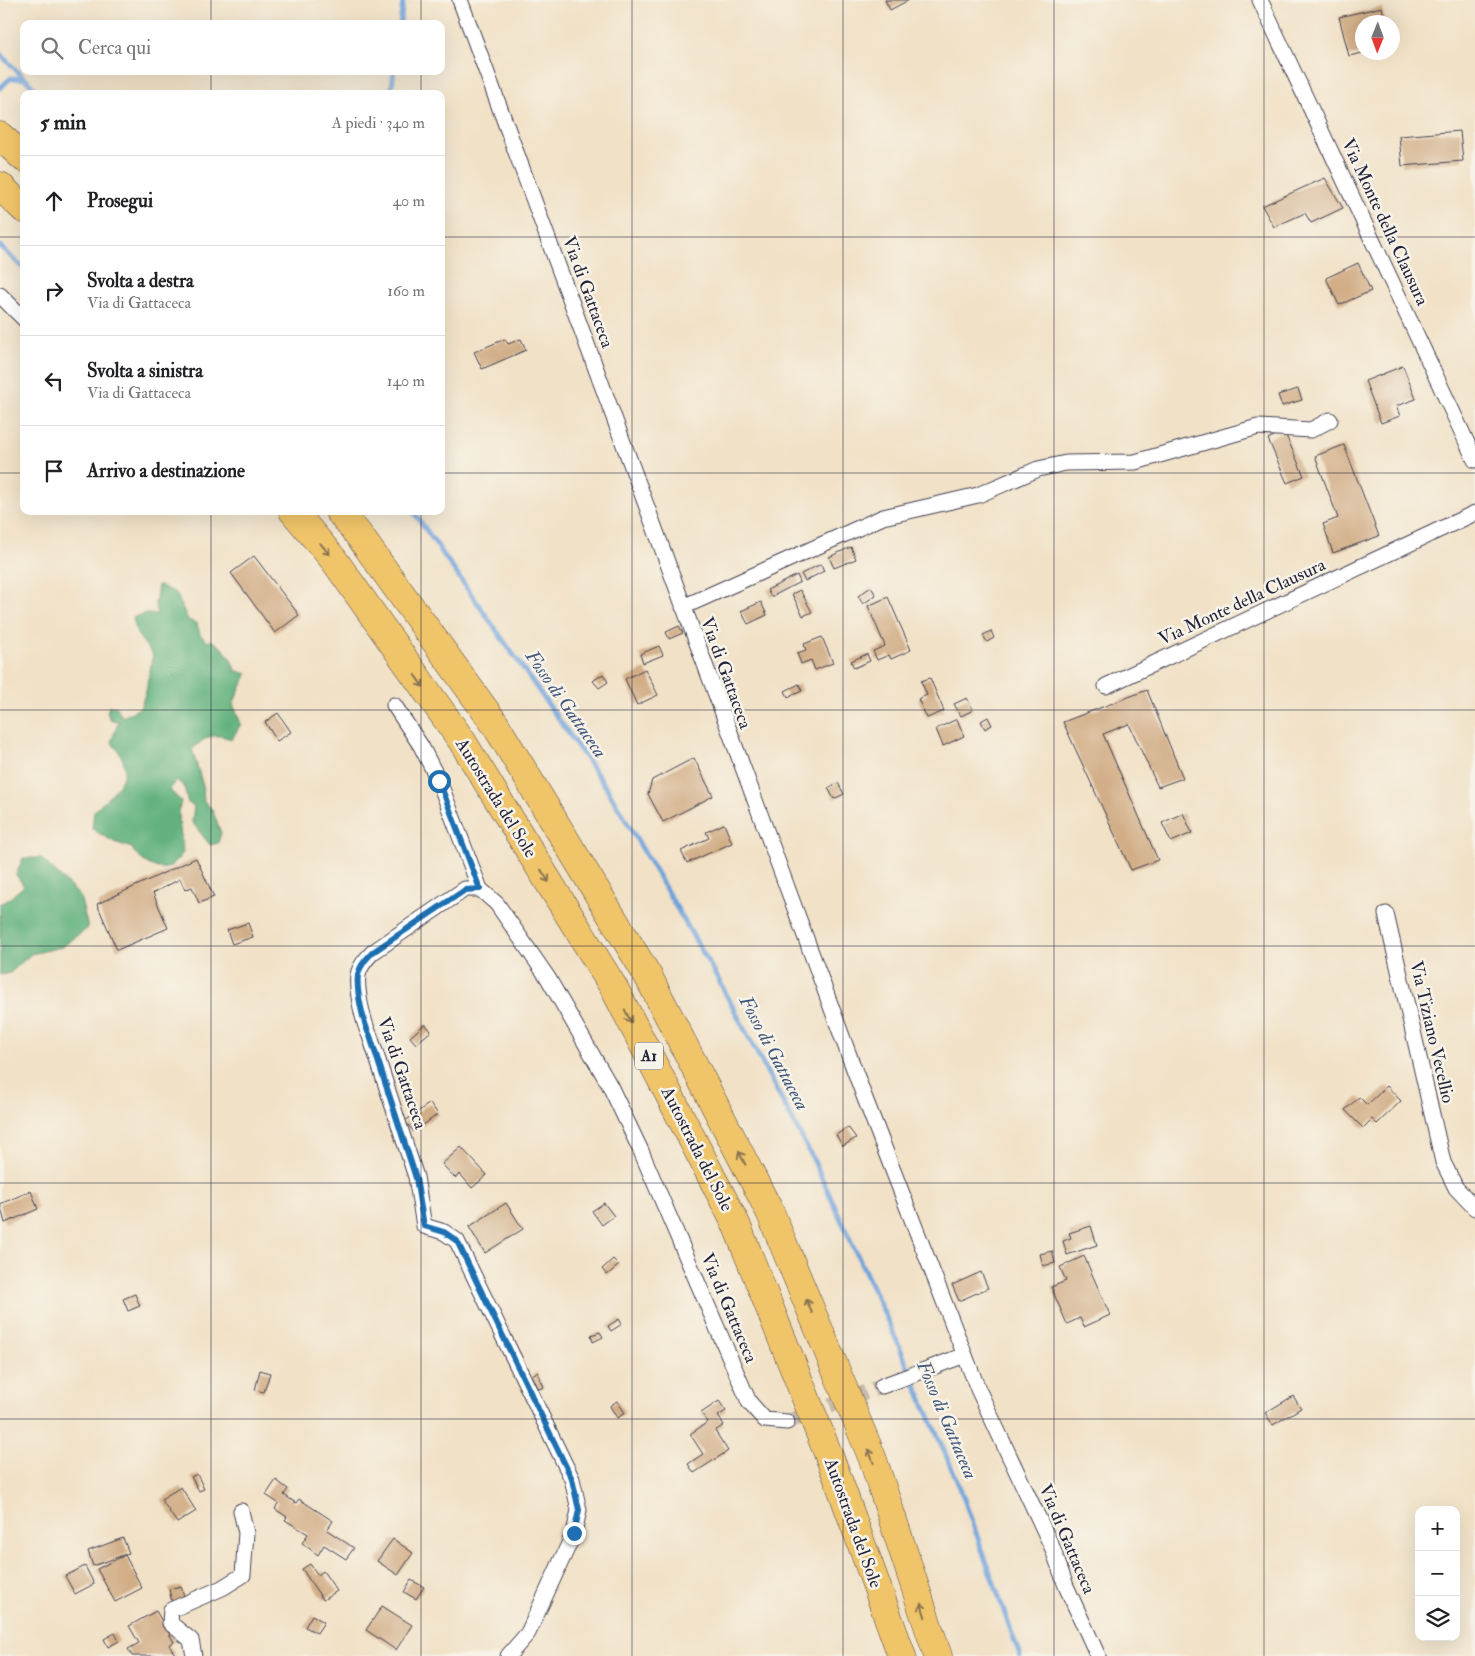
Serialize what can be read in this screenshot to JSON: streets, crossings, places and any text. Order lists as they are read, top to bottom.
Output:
{
  "streets": {
    "highway": ["Autostrada del Sole", "A1"],
    "street": ["Via Monte della Clausura", "Via di Gattaceca", "Via Tiziano Vecellio"]
  },
  "water": ["Fosso di Gattaceca"],
  "north": "bottom",
  "page": {
    "search": "Cerca qui",
    "heading": ["5 min", "A piedi · 340 m"],
    "list": [
      ["Prosegui", "40 m"],
      ["Svolta a destra", "Via di Gattaceca", "160 m"],
      ["Svolta a sinistra", "Via di Gattaceca", "140 m"],
      "Arrivo a destinazione"
    ],
    "map_buttons": ["+", "−"]
  }
}
